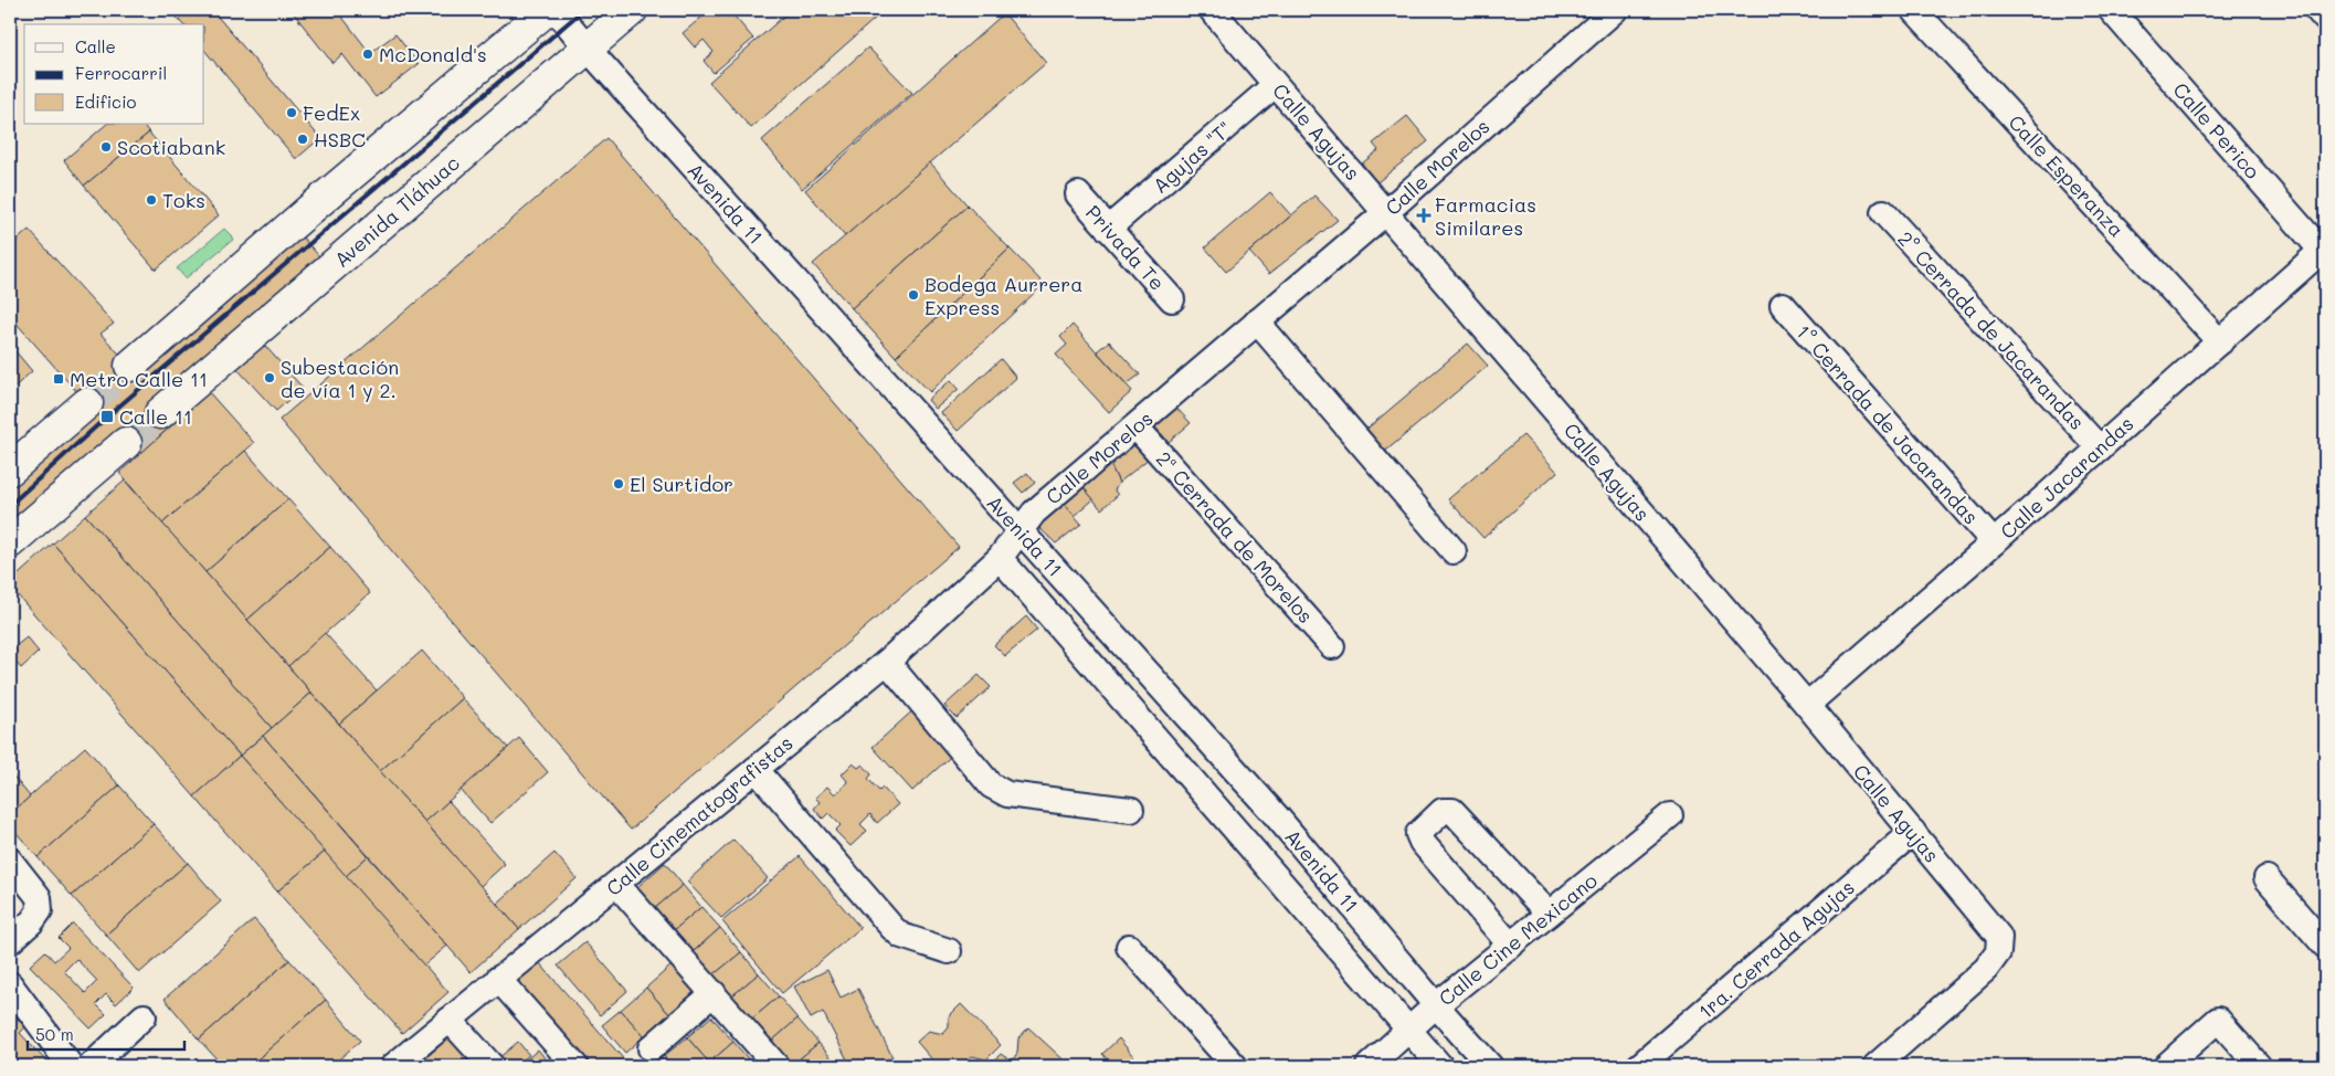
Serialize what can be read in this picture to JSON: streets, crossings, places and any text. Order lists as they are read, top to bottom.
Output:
{
  "streets": {
    "main road": ["Avenida Tláhuac"],
    "street": [
      "Calle Perico",
      "Calle Agujas",
      "Agujas \"T\"",
      "Calle Morelos",
      "Calle Esperanza",
      "Avenida 11",
      "Privada Te",
      "2° Cerrada de Jacarandas",
      "1° Cerrada de Jacarandas",
      "Calle Jacarandas",
      "2ª Cerrada de Morelos",
      "Calle Cinematografistas",
      "Calle Cine Mexicano",
      "1ra. Cerrada Agujas"
    ]
  },
  "crossings": [
    ["Calle Perico", "Calle Jacarandas"],
    ["Calle Agujas", "Agujas \"T\""],
    ["Calle Agujas", "Calle Morelos"],
    ["Calle Agujas", "Calle Jacarandas"],
    ["Calle Agujas", "1ra. Cerrada Agujas"],
    ["Agujas \"T\"", "Privada Te"],
    ["Calle Morelos", "Avenida 11"],
    ["Calle Morelos", "2ª Cerrada de Morelos"],
    ["Calle Morelos", "Calle Cinematografistas"],
    ["Calle Esperanza", "Calle Jacarandas"],
    ["Avenida 11", "Avenida Tláhuac"],
    ["Avenida 11", "Calle Cinematografistas"],
    ["Avenida 11", "Calle Cine Mexicano"],
    ["2° Cerrada de Jacarandas", "Calle Jacarandas"],
    ["1° Cerrada de Jacarandas", "Calle Jacarandas"]
  ],
  "places": {
    "other": [
      "McDonald's",
      "FedEx",
      "HSBC",
      "Scotiabank",
      "Toks",
      "Bodega Aurrera Express",
      "Subestación de vía 1 y 2.",
      "El Surtidor"
    ],
    "health": ["Farmacias Similares"],
    "transit": ["Metro Calle 11", "Calle 11"]
  },
  "legend": ["Calle", "Ferrocarril", "Edificio"],
  "scale_bar": "50 m"
}
